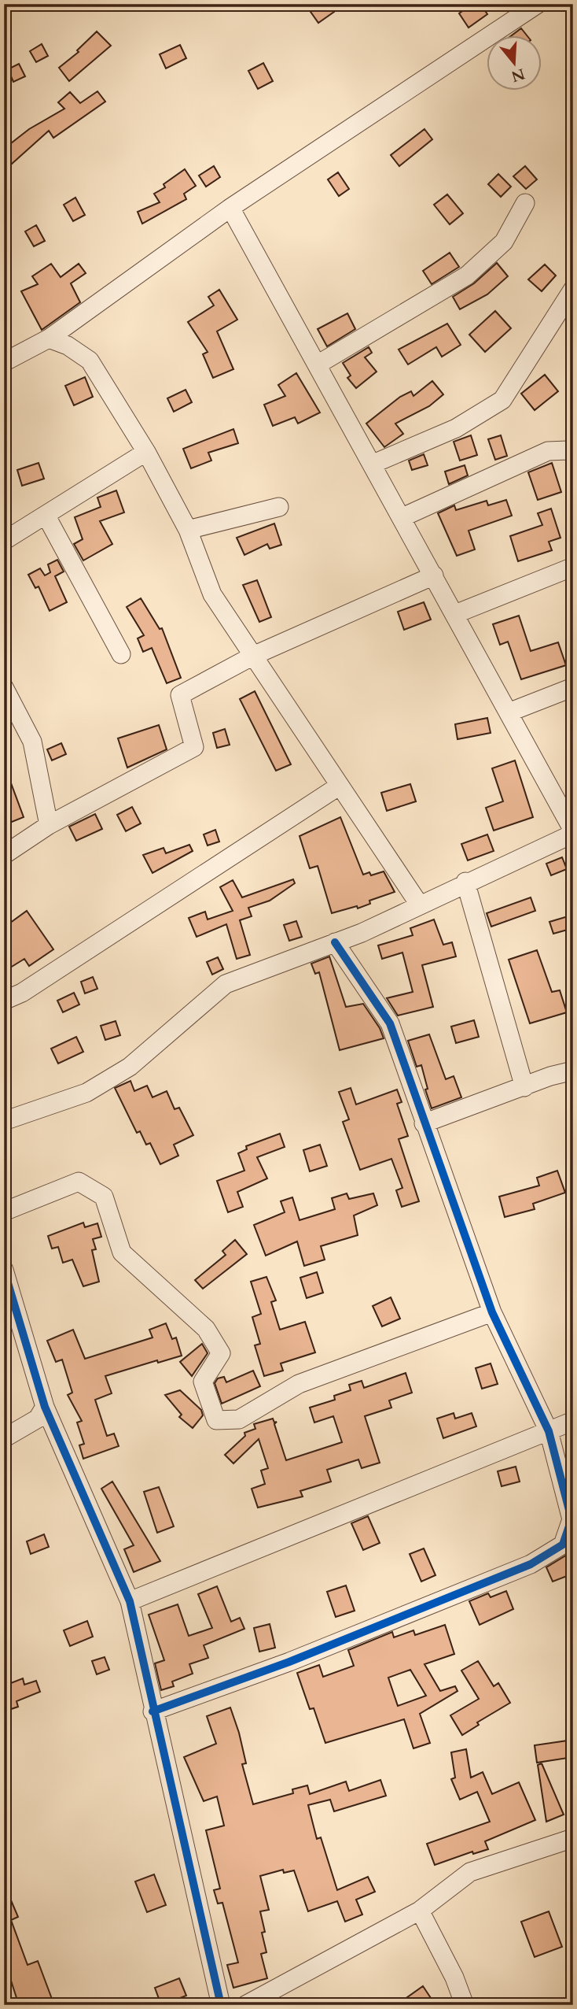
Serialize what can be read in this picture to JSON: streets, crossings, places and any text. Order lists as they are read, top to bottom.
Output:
{
  "north": "bottom"
}
